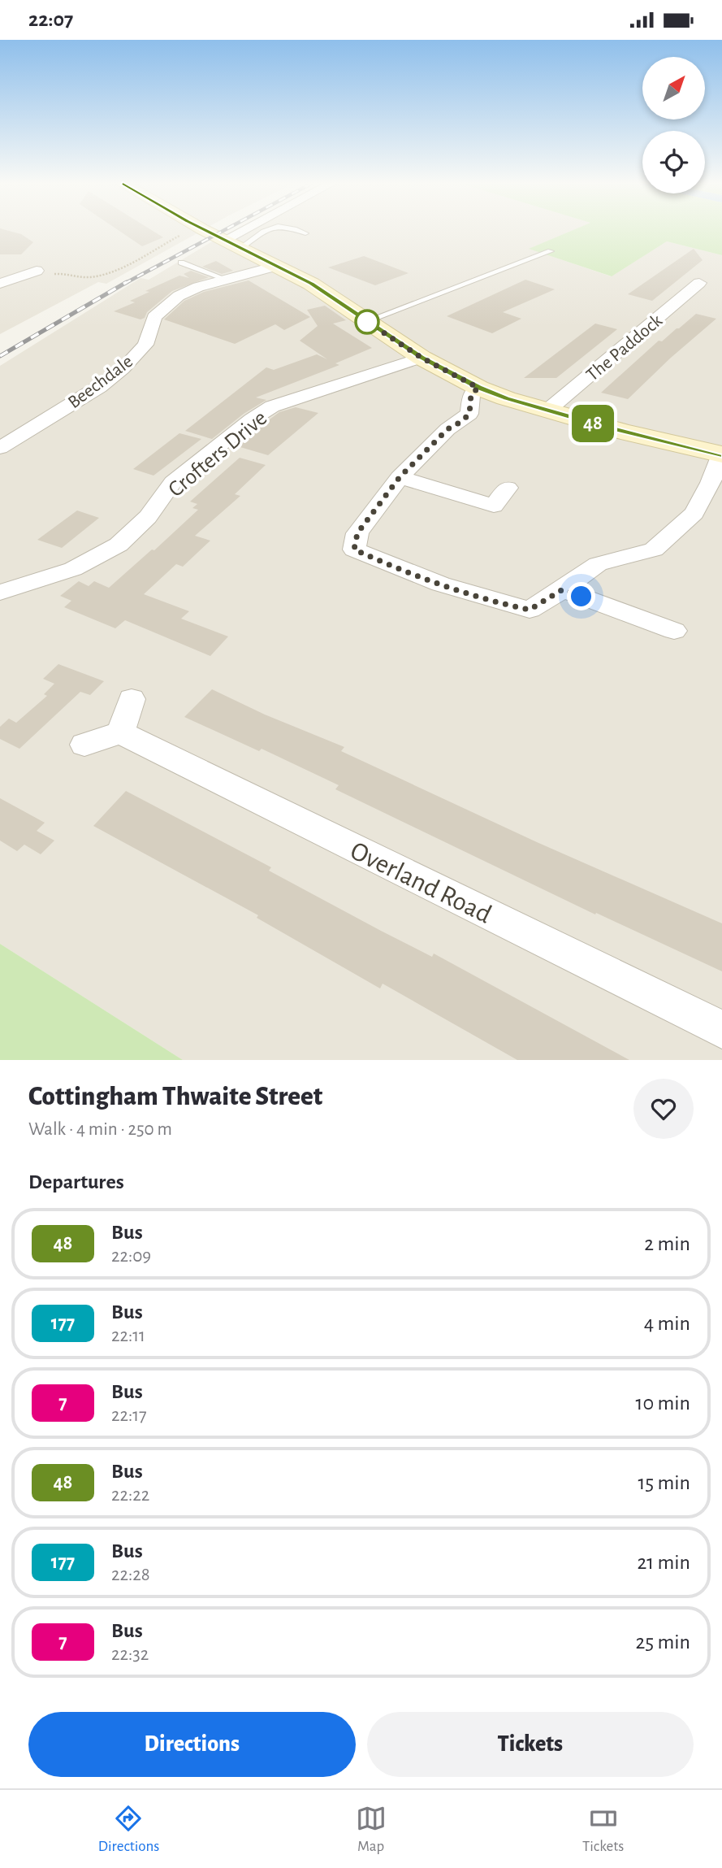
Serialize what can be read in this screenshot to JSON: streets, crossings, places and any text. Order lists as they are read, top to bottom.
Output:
{
  "streets": {
    "street": [
      "The Paddock",
      "Beechdale",
      "Crofters Drive",
      "Overland Road"
    ]
  },
  "lines": ["bus line 48"],
  "north": "top right",
  "page": {
    "status": "22:07",
    "on_map": "48",
    "heading": [
      ["Cottingham Thwaite Street", "Walk · 4 min · 250 m"],
      "Departures"
    ],
    "list": [
      {
        "mark": "48",
        "name": "Bus",
        "note": "22:09",
        "value": "2 min"
      },
      {
        "mark": "177",
        "name": "Bus",
        "note": "22:11",
        "value": "4 min"
      },
      {
        "mark": "7",
        "name": "Bus",
        "note": "22:17",
        "value": "10 min"
      },
      {
        "mark": "48",
        "name": "Bus",
        "note": "22:22",
        "value": "15 min"
      },
      {
        "mark": "177",
        "name": "Bus",
        "note": "22:28",
        "value": "21 min"
      },
      {
        "mark": "7",
        "name": "Bus",
        "note": "22:32",
        "value": "25 min"
      }
    ],
    "buttons": ["Directions", "Tickets"],
    "tabs": ["Directions", "Map", "Tickets"]
  }
}
